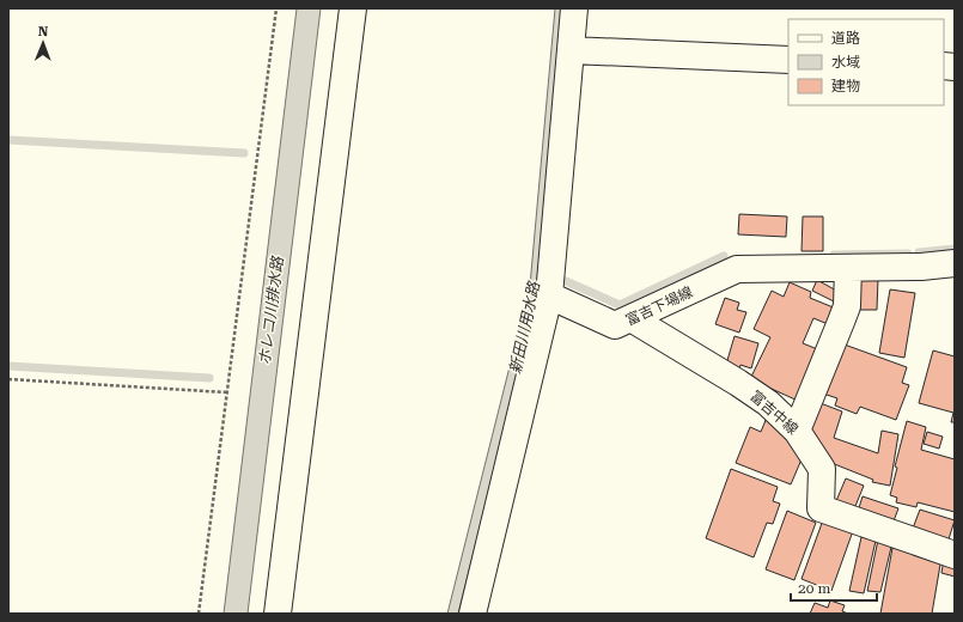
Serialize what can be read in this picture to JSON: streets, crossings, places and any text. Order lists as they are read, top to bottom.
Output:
{
  "streets": {
    "street": ["富吉下場線", "富吉中線"]
  },
  "crossings": [
    ["富吉下場線", "富吉中線"]
  ],
  "water": ["ホレコ川排水路", "新田川用水路"],
  "legend": ["道路", "水域", "建物"],
  "scale_bar": "20 m",
  "north": "top"
}
